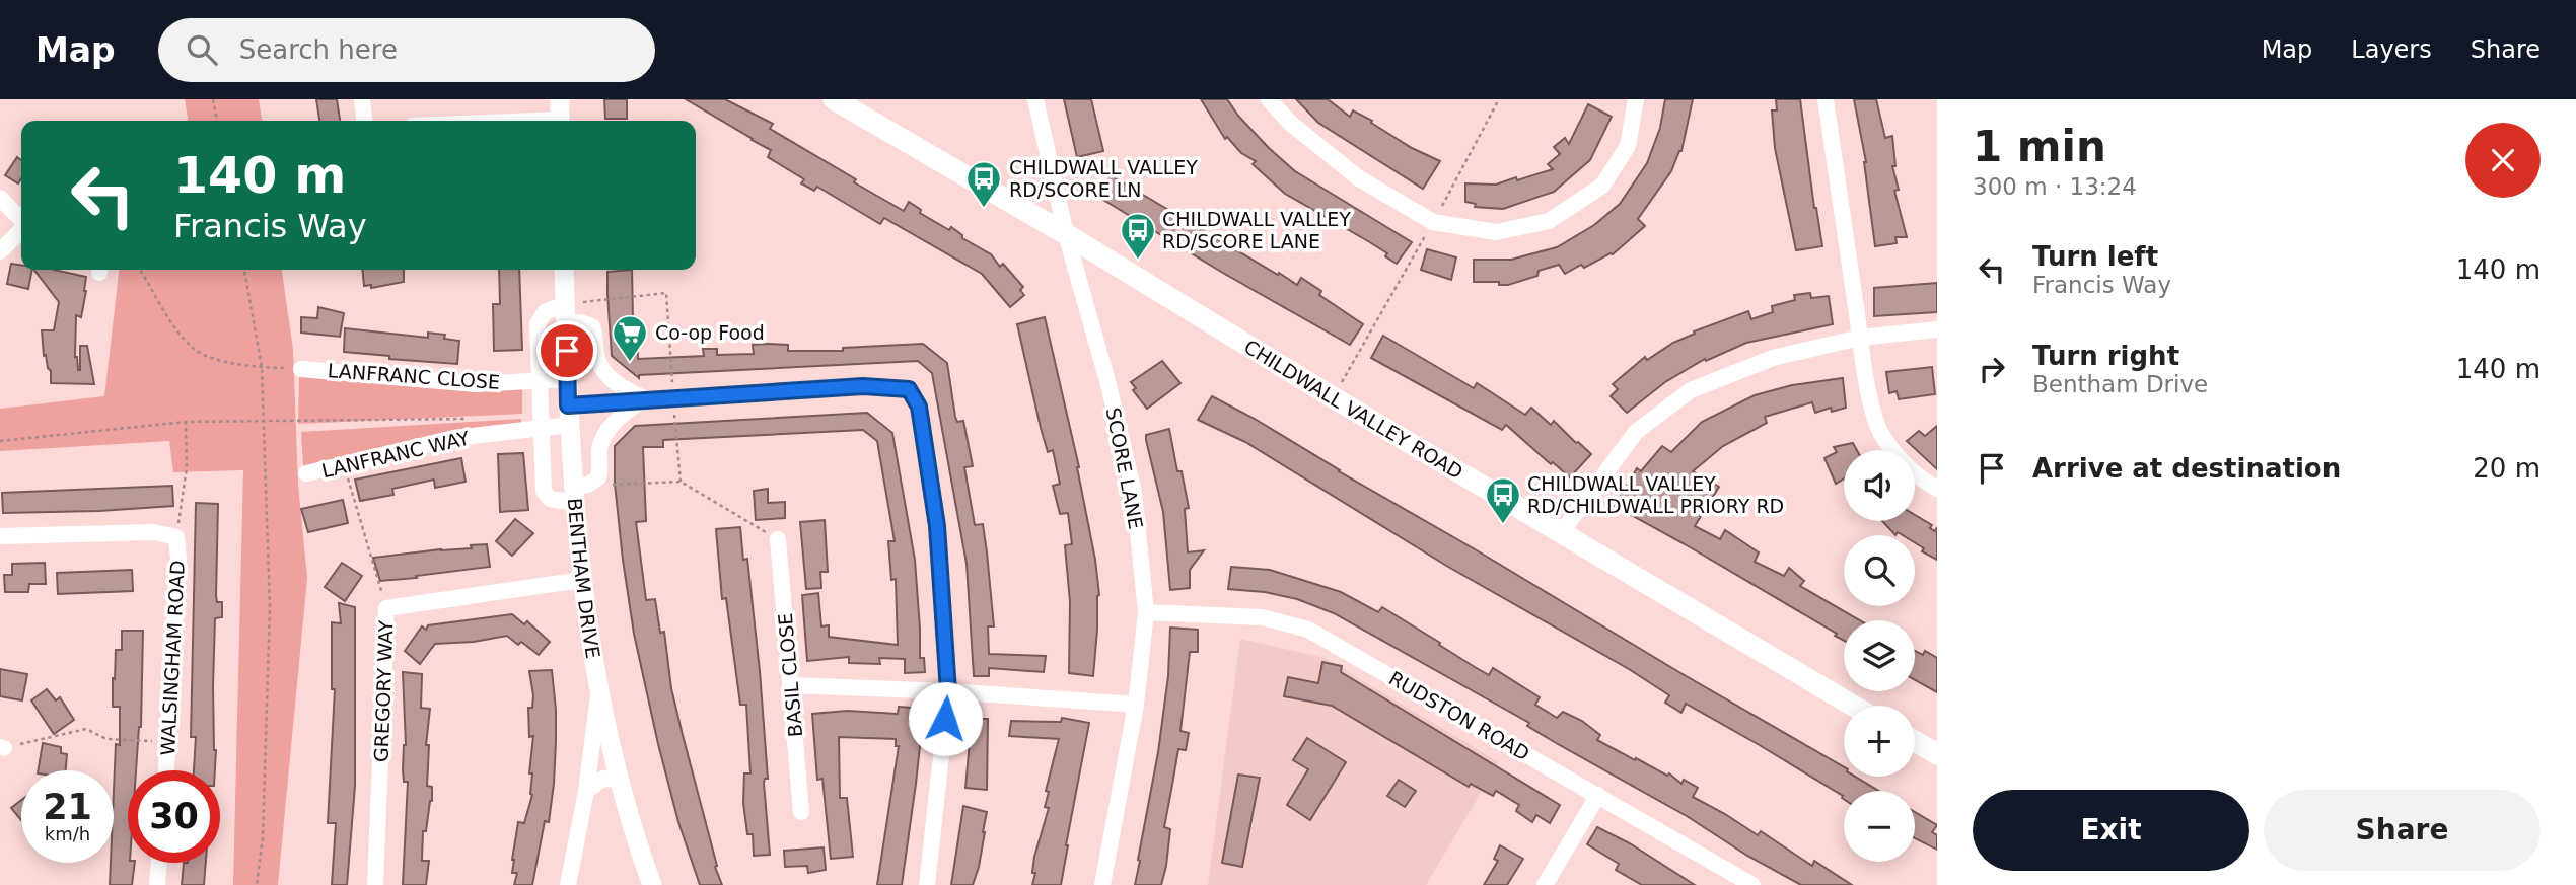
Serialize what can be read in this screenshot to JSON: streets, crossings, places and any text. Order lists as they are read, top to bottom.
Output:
{
  "streets": {
    "main road": ["CHILDWALL VALLEY ROAD"],
    "street": [
      "LANFRANC CLOSE",
      "LANFRANC WAY",
      "SCORE LANE",
      "BENTHAM DRIVE",
      "WALSINGHAM ROAD",
      "BASIL CLOSE",
      "GREGORY WAY",
      "RUDSTON ROAD"
    ]
  },
  "crossings": [
    ["LANFRANC CLOSE", "BENTHAM DRIVE"],
    ["CHILDWALL VALLEY ROAD", "SCORE LANE"],
    ["LANFRANC WAY", "BENTHAM DRIVE"],
    ["SCORE LANE", "RUDSTON ROAD"],
    ["BENTHAM DRIVE", "GREGORY WAY"]
  ],
  "places": {
    "bus stop": ["CHILDWALL VALLEY RD/SCORE LN", "CHILDWALL VALLEY RD/SCORE LANE", "CHILDWALL VALLEY RD/CHILDWALL PRIORY RD"],
    "supermarket": ["Co-op Food"]
  },
  "page": {
    "header": "Map",
    "search": "Search here",
    "nav": ["Map", "Layers", "Share"],
    "heading": ["1 min", "300 m · 13:24"],
    "turn": ["140 m", "Francis Way"],
    "list": [
      {
        "name": "Turn left",
        "note": "Francis Way",
        "value": "140 m"
      },
      {
        "name": "Turn right",
        "note": "Bentham Drive",
        "value": "140 m"
      },
      {
        "name": "Arrive at destination",
        "value": "20 m"
      }
    ],
    "map_buttons": ["+", "−"],
    "speed": "21 km/h",
    "limit": "30",
    "buttons": ["Exit", "Share"]
  }
}
